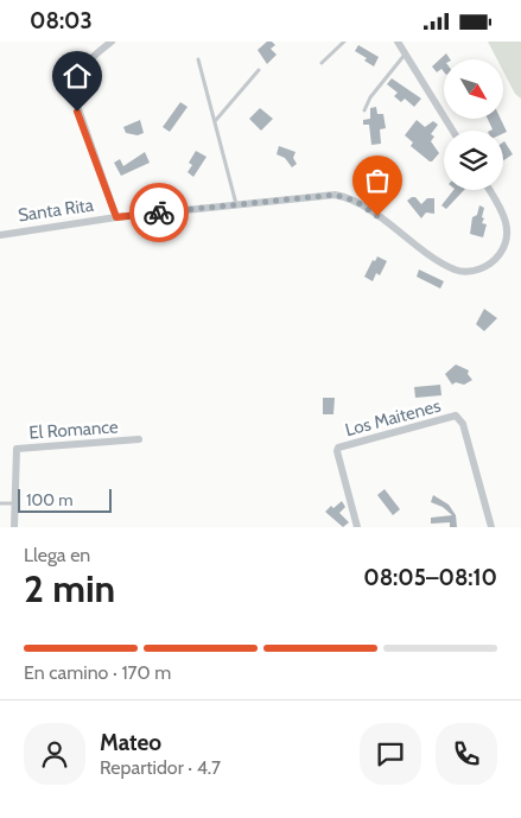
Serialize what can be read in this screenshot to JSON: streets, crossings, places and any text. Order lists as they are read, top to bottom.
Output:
{
  "streets": {
    "street": ["Santa Rita", "Los Maitenes", "El Romance"]
  },
  "scale_bar": "100 m",
  "north": "bottom right",
  "page": {
    "status": "08:03",
    "scale": "100 m",
    "heading": ["2 min", "Llega en", "08:05–08:10"],
    "panel": ["Mateo", "Repartidor · 4.7"],
    "bar": "En camino · 170 m"
  }
}
